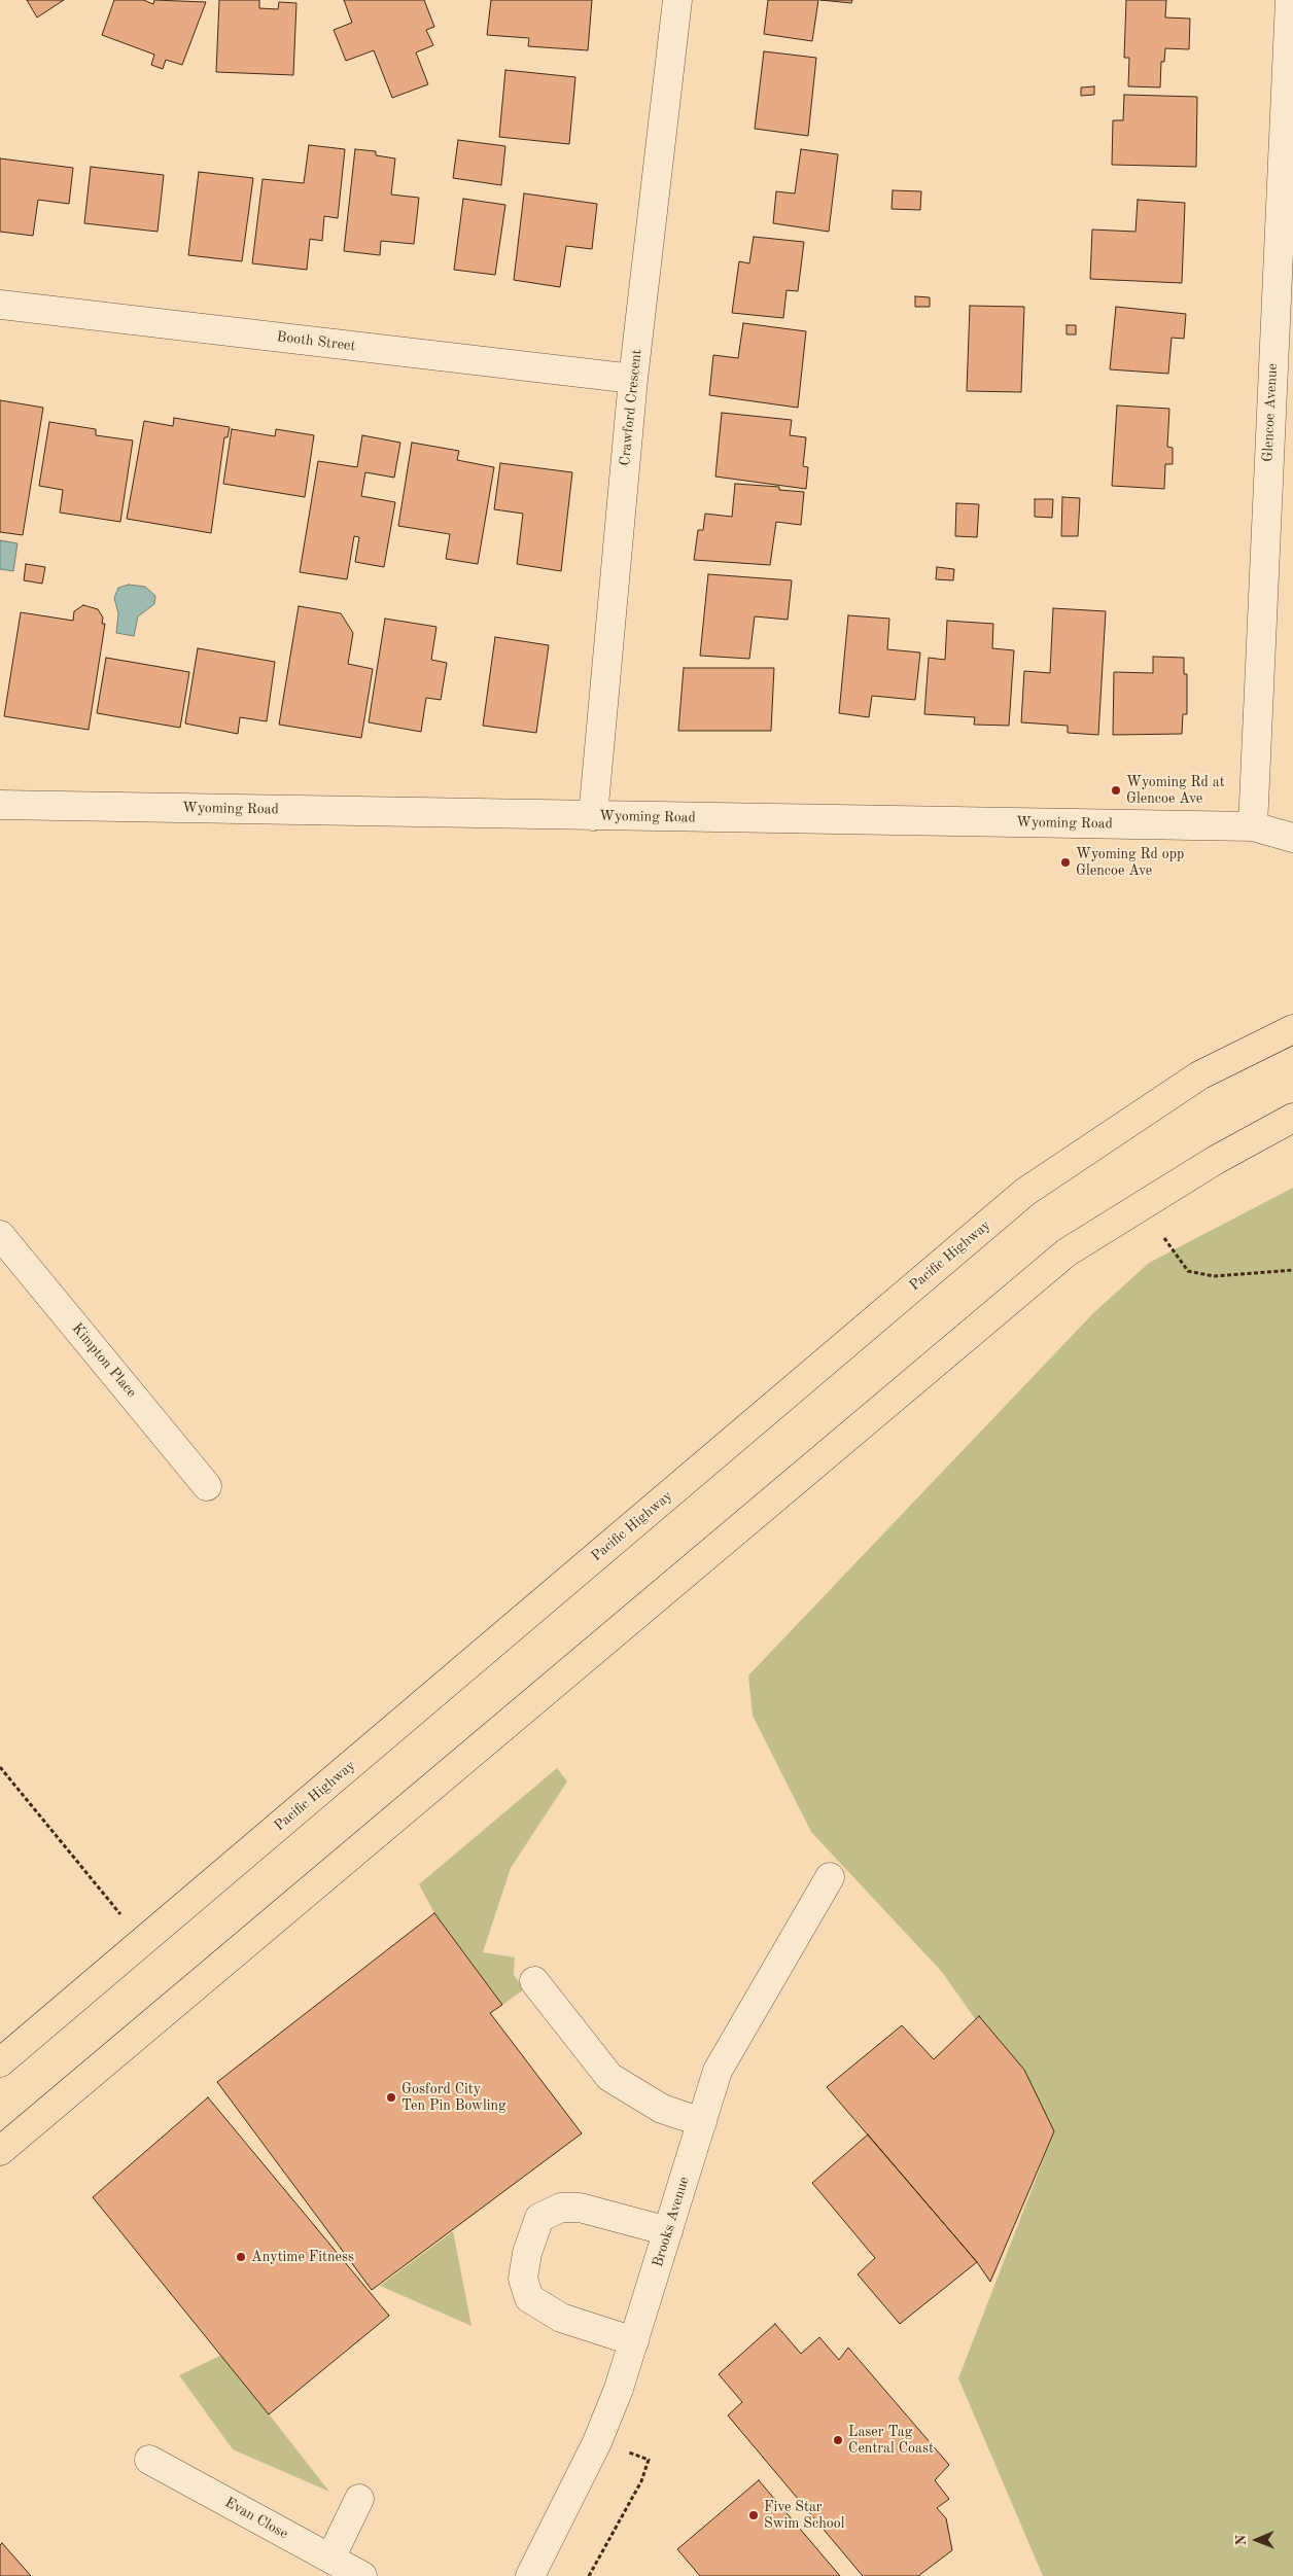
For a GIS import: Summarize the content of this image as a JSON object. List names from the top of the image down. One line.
{"streets":{"main road":["Pacific Highway"],"street":["Booth Street","Crawford Crescent","Glencoe Avenue","Wyoming Road","Kimpton Place","Brooks Avenue","Evan Close"]},"crossings":[["Booth Street","Crawford Crescent"],["Crawford Crescent","Wyoming Road"],["Glencoe Avenue","Wyoming Road"]],"places":["Wyoming Rd at Glencoe Ave","Wyoming Rd opp Glencoe Ave","Gosford City Ten Pin Bowling","Anytime Fitness","Laser Tag Central Coast","Five Star Swim School"],"north":"left"}
